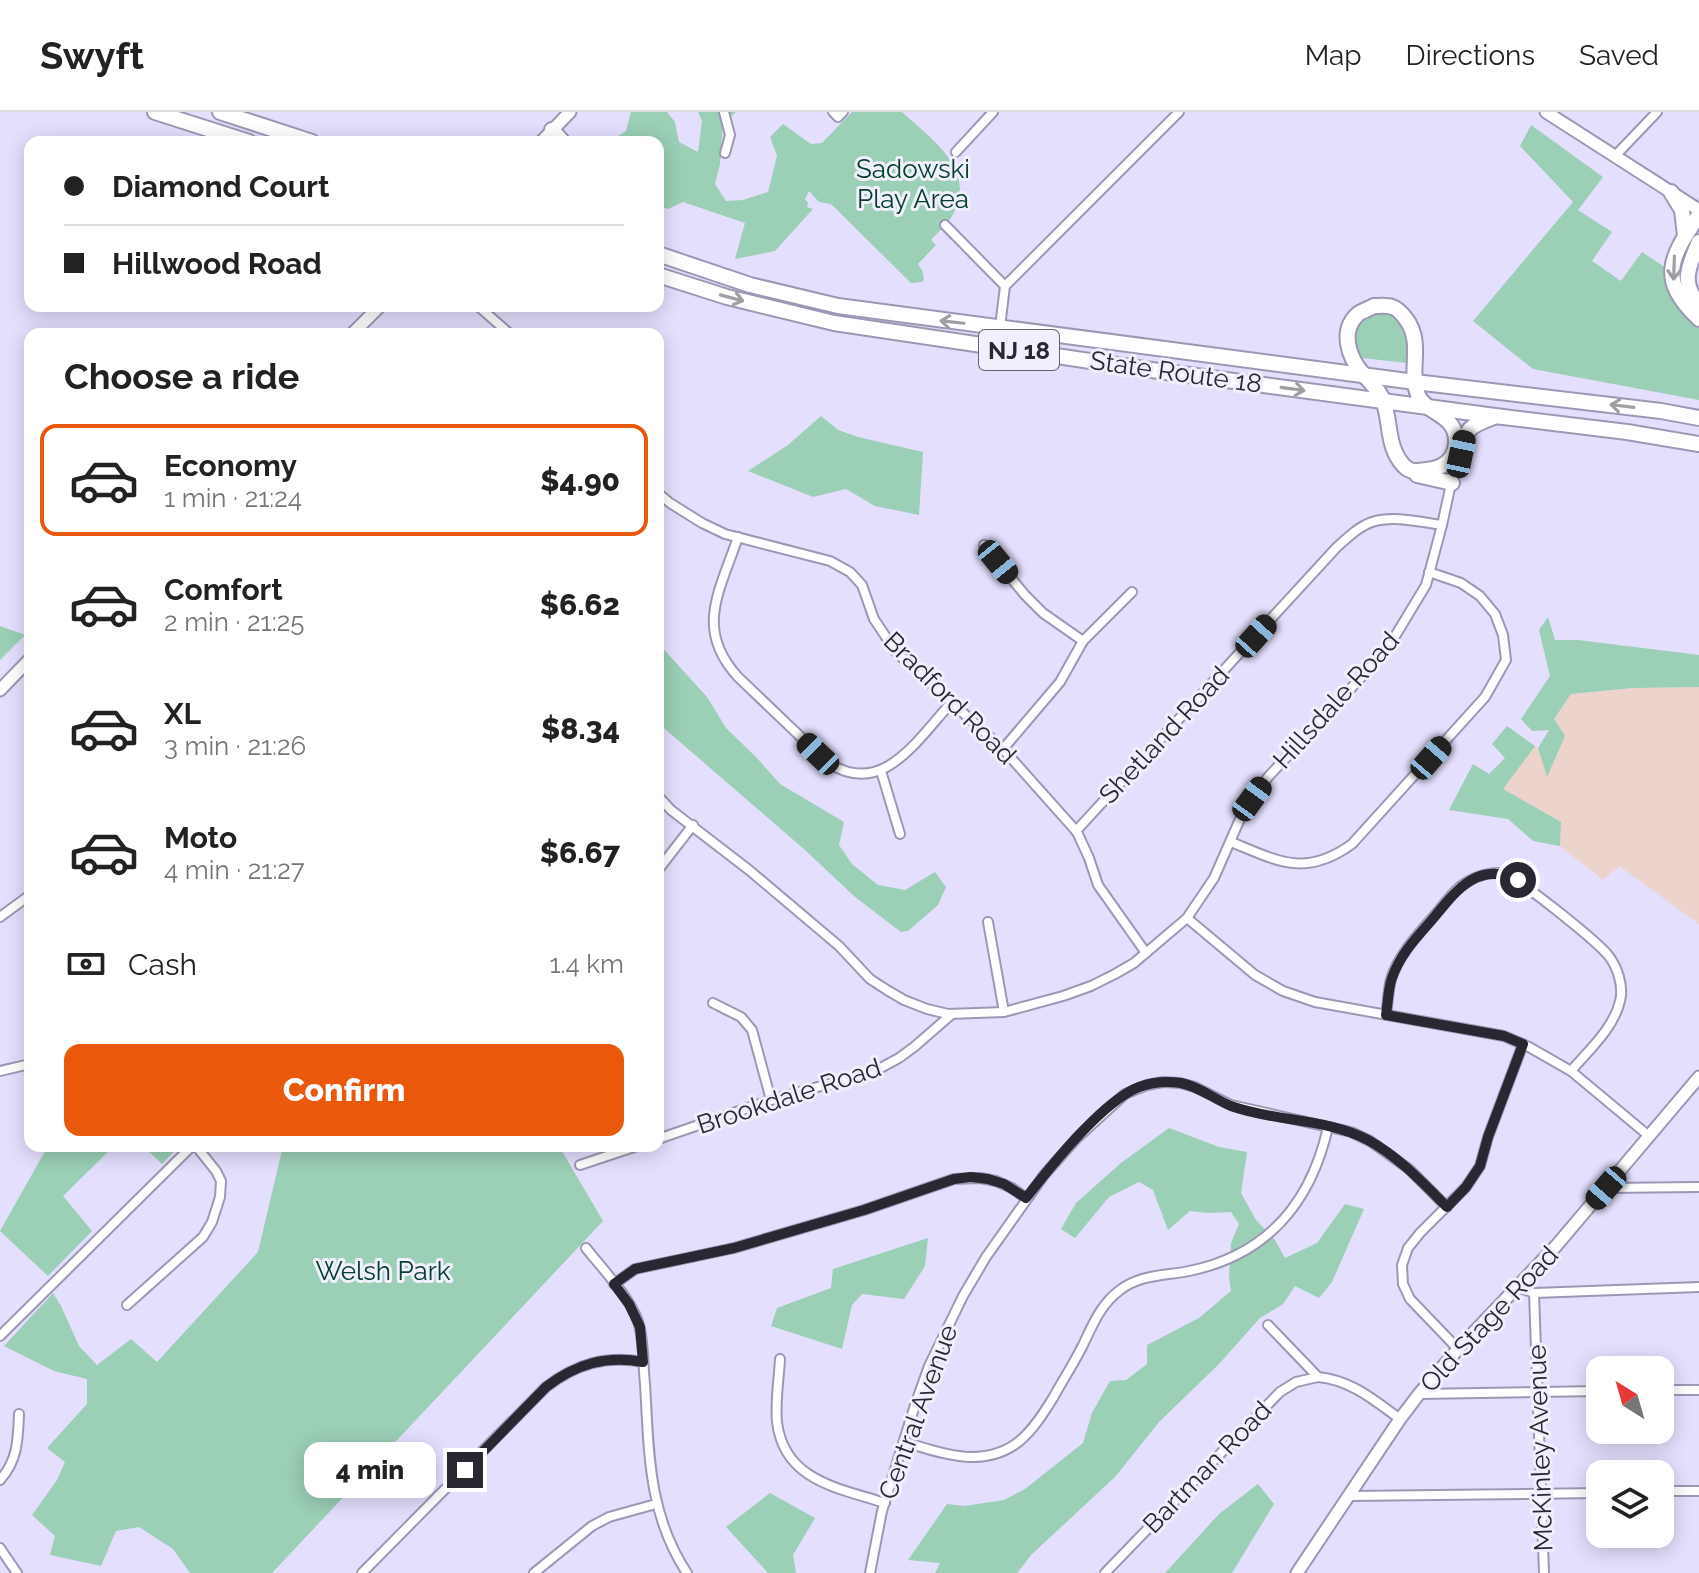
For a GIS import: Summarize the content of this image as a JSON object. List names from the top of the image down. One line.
{"streets":{"highway":["NJ 18","State Route 18"],"street":["Bradford Road","Hillsdale Road","Shetland Road","Brookdale Road","Old Stage Road","Central Avenue","McKinley Avenue","Bartman Road"]},"crossings":[["State Route 18","Hillsdale Road"],["Bradford Road","Hillsdale Road"],["Bradford Road","Shetland Road"],["Hillsdale Road","Shetland Road"],["Hillsdale Road","Brookdale Road"]],"parks":["Sadowski Play Area","Welsh Park"],"north":"top left","page":{"header":"Swyft","nav":["Map","Directions","Saved"],"banner":["Diamond Court","Hillwood Road"],"heading":"Choose a ride","list":[{"name":"Economy","note":"1 min · 21:24","value":"$4.90"},{"name":"Comfort","note":"2 min · 21:25","value":"$6.62"},{"name":"XL","note":"3 min · 21:26","value":"$8.34"},{"name":"Moto","note":"4 min · 21:27","value":"$6.67"}],"pay":["Cash","1.4 km"],"buttons":"Confirm","bubble":"4 min"}}
